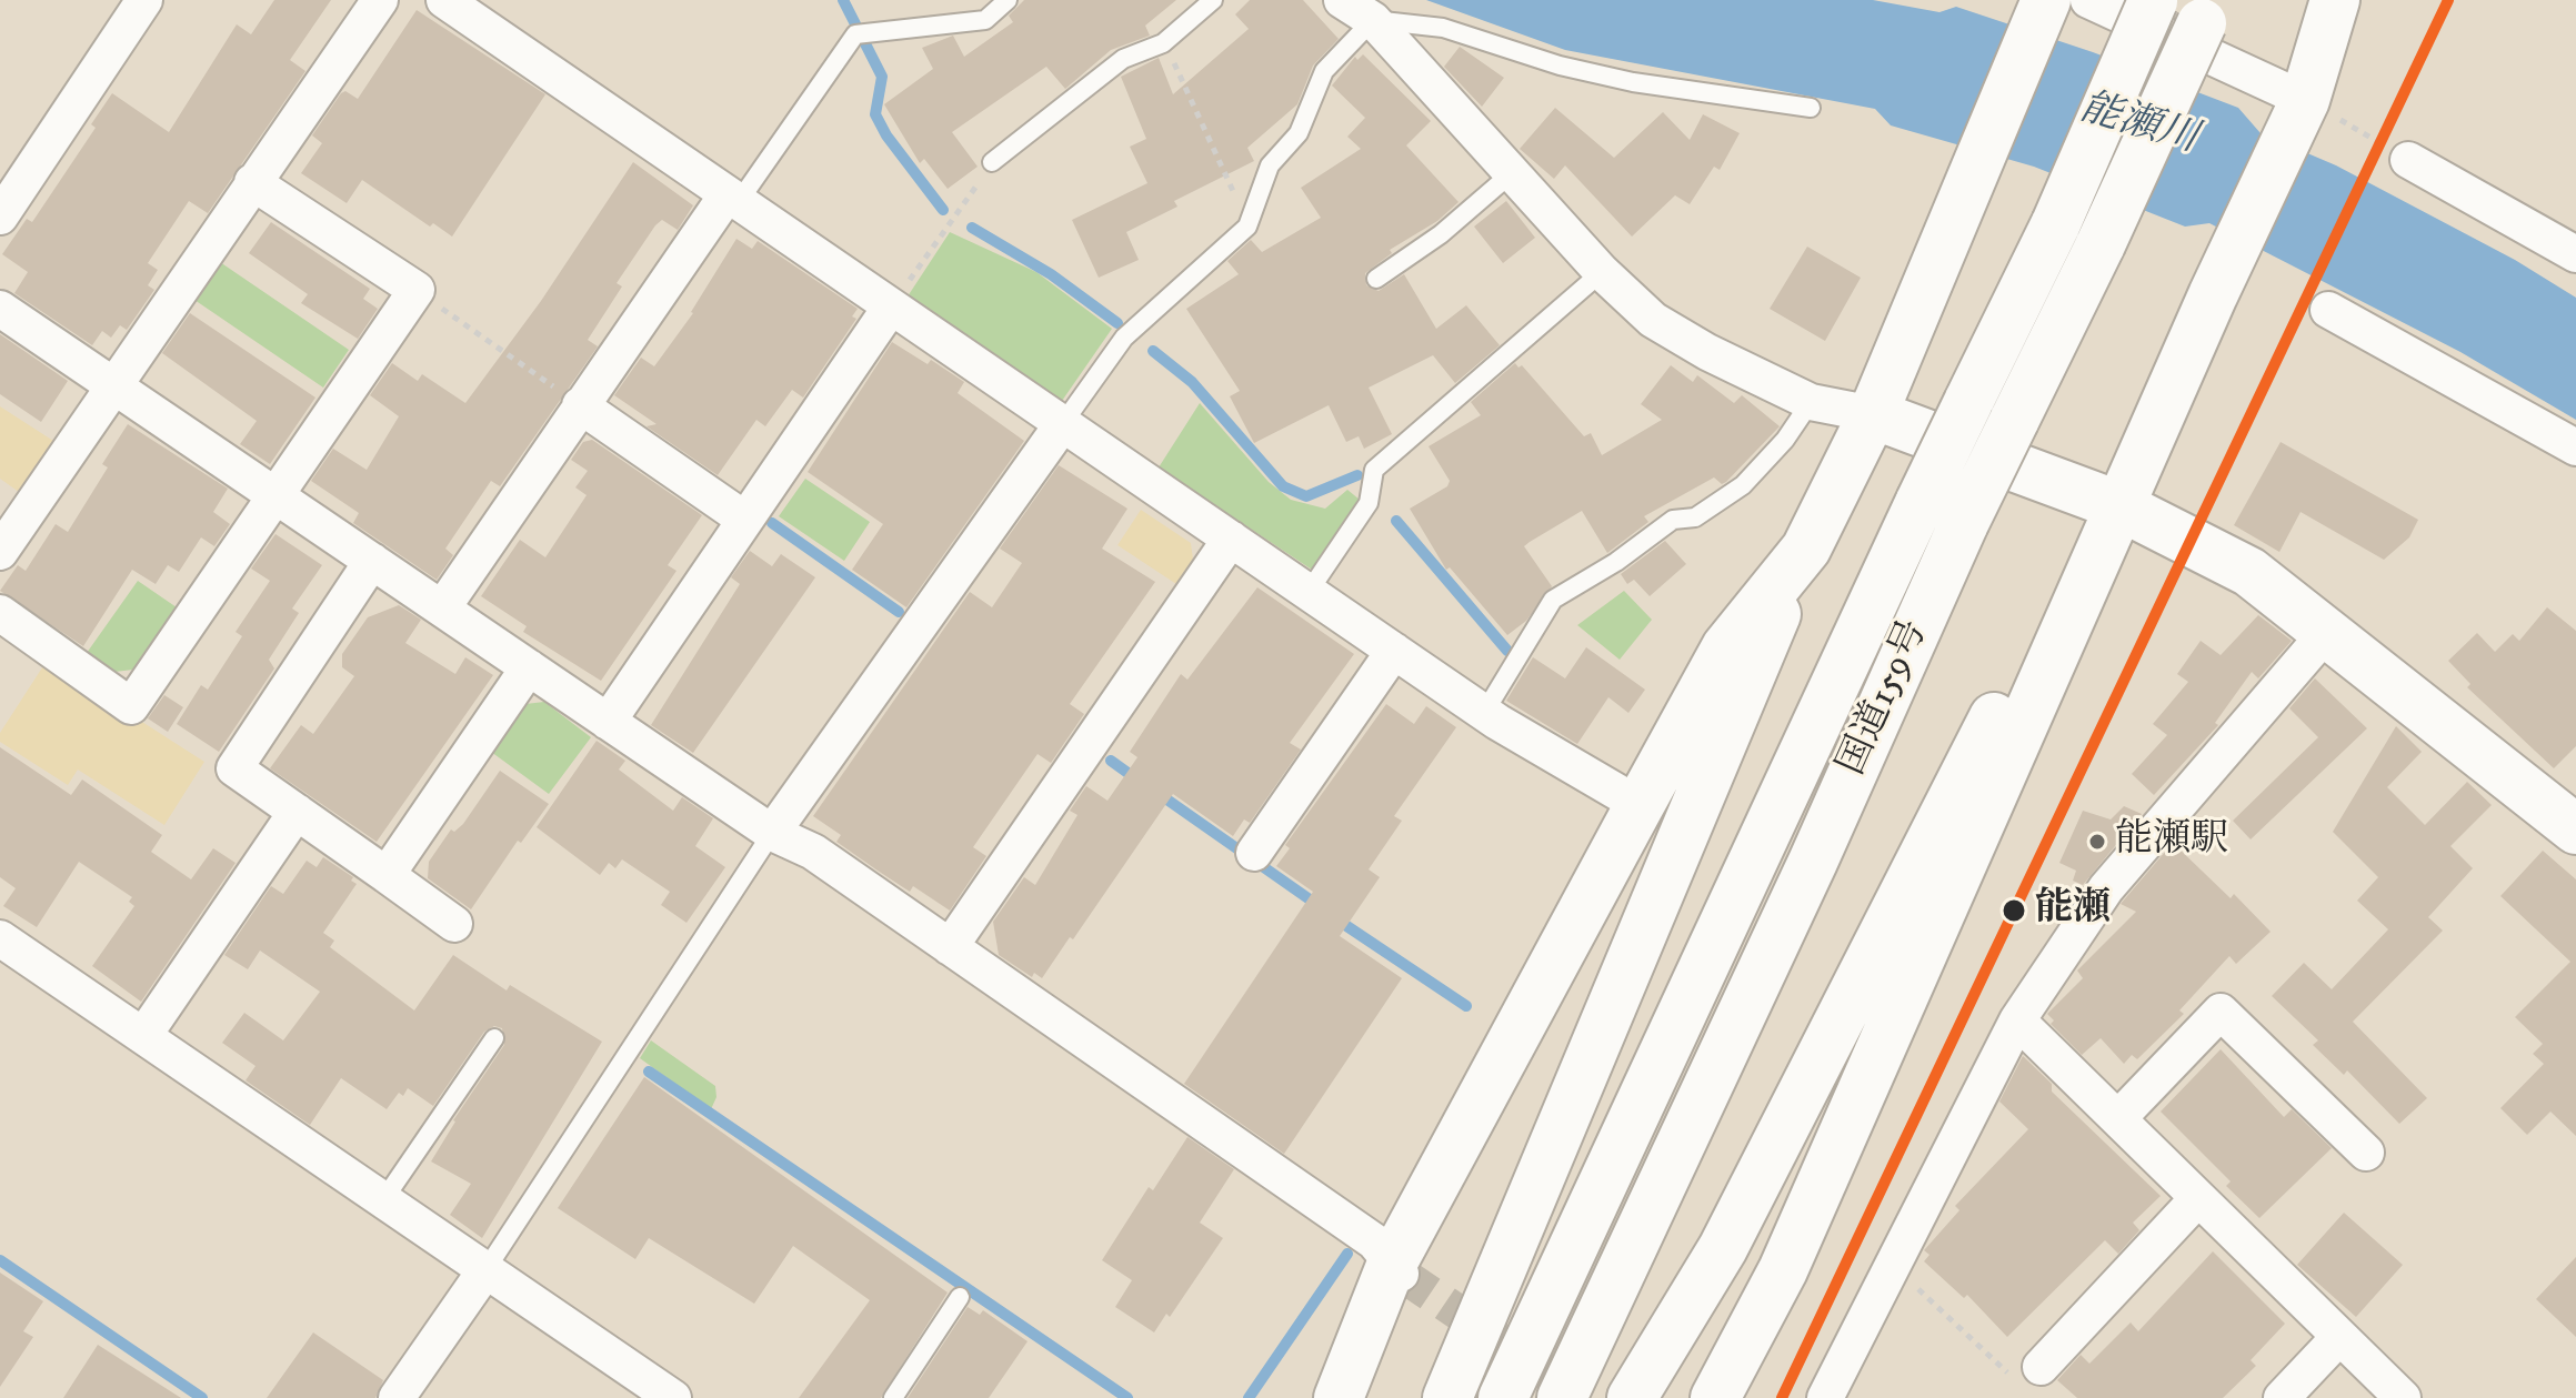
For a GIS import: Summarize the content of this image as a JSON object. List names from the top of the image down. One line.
{"streets":{"main road":["国道159号"]},"water":["能瀬川"],"places":["能瀬駅","能瀬"]}
